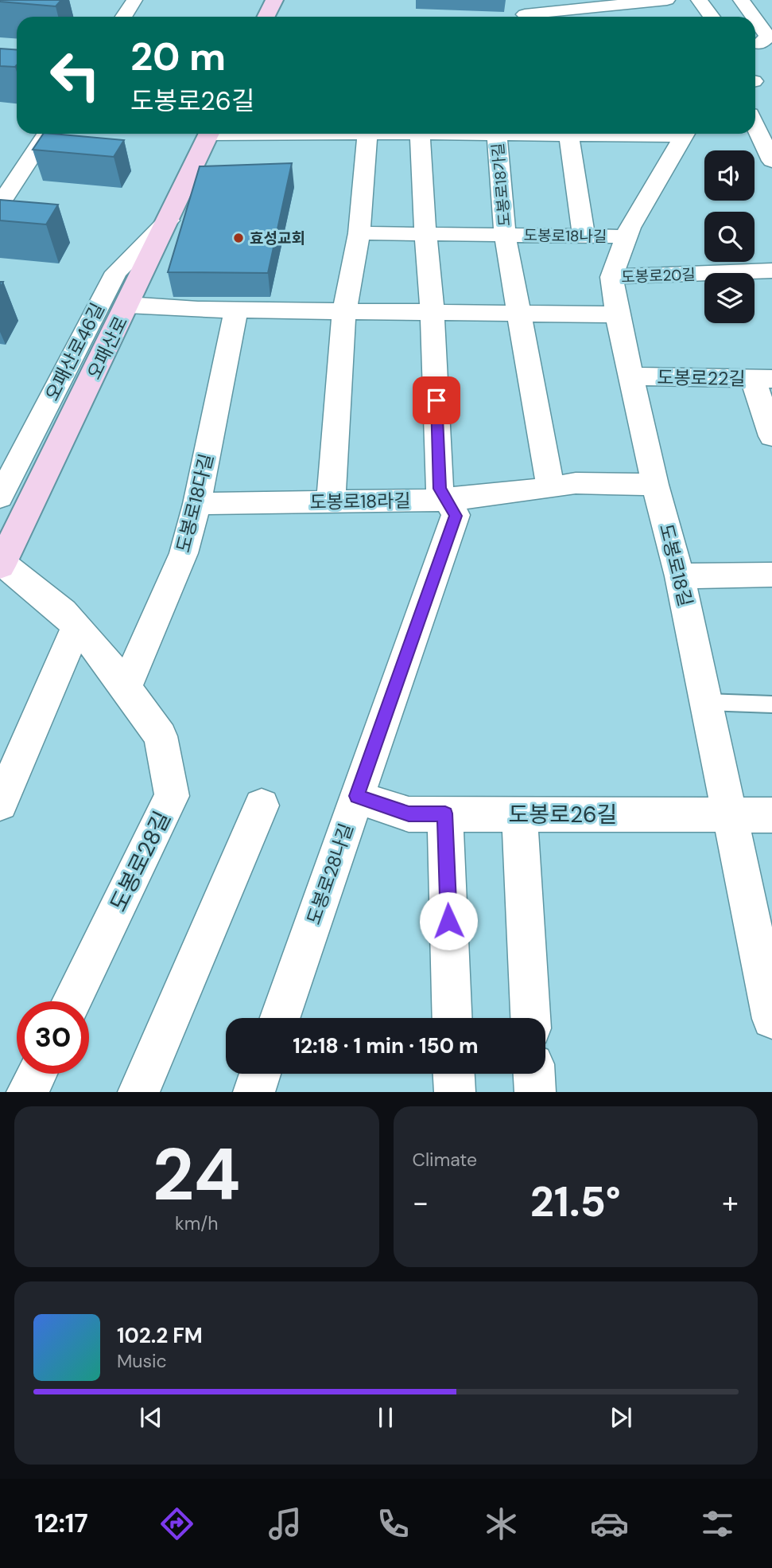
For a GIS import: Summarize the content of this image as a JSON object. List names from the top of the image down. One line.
{"streets":{"street":["도봉로18가길","도봉로18나길","도봉로20길","오패산로","오패산로46길","도봉로22길","도봉로18라길","도봉로18다길","도봉로18길","도봉로26길","도봉로28길","도봉로28나길"]},"crossings":[["도봉로18가길","도봉로18나길"],["도봉로18나길","도봉로18길"],["도봉로20길","도봉로18길"],["오패산로","오패산로46길"],["오패산로","도봉로28길"],["도봉로22길","도봉로18길"],["도봉로18라길","도봉로18다길"],["도봉로18라길","도봉로18길"],["도봉로18라길","도봉로28나길"],["도봉로18다길","도봉로28길"],["도봉로18길","도봉로26길"],["도봉로26길","도봉로28나길"]],"places":["효성교회"],"page":{"turn":["20 m","도봉로26길"],"limit":"30","trip":"12:18 · 1 min · 150 m","tile":[["24","km/h"],"Climate"],"heat":["−","21.5°","+"],"song":["102.2 FM","Music"],"tabs":"12:17"}}
